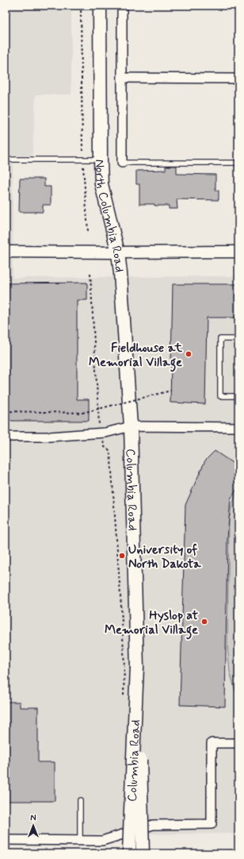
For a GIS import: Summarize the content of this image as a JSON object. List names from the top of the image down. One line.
{"streets":{"main road":["North Columbia Road","Columbia Road"]},"crossings":[["North Columbia Road","Columbia Road"]],"places":["Fieldhouse at Memorial Village","University of North Dakota","Hyslop at Memorial Village"],"north":"top"}
